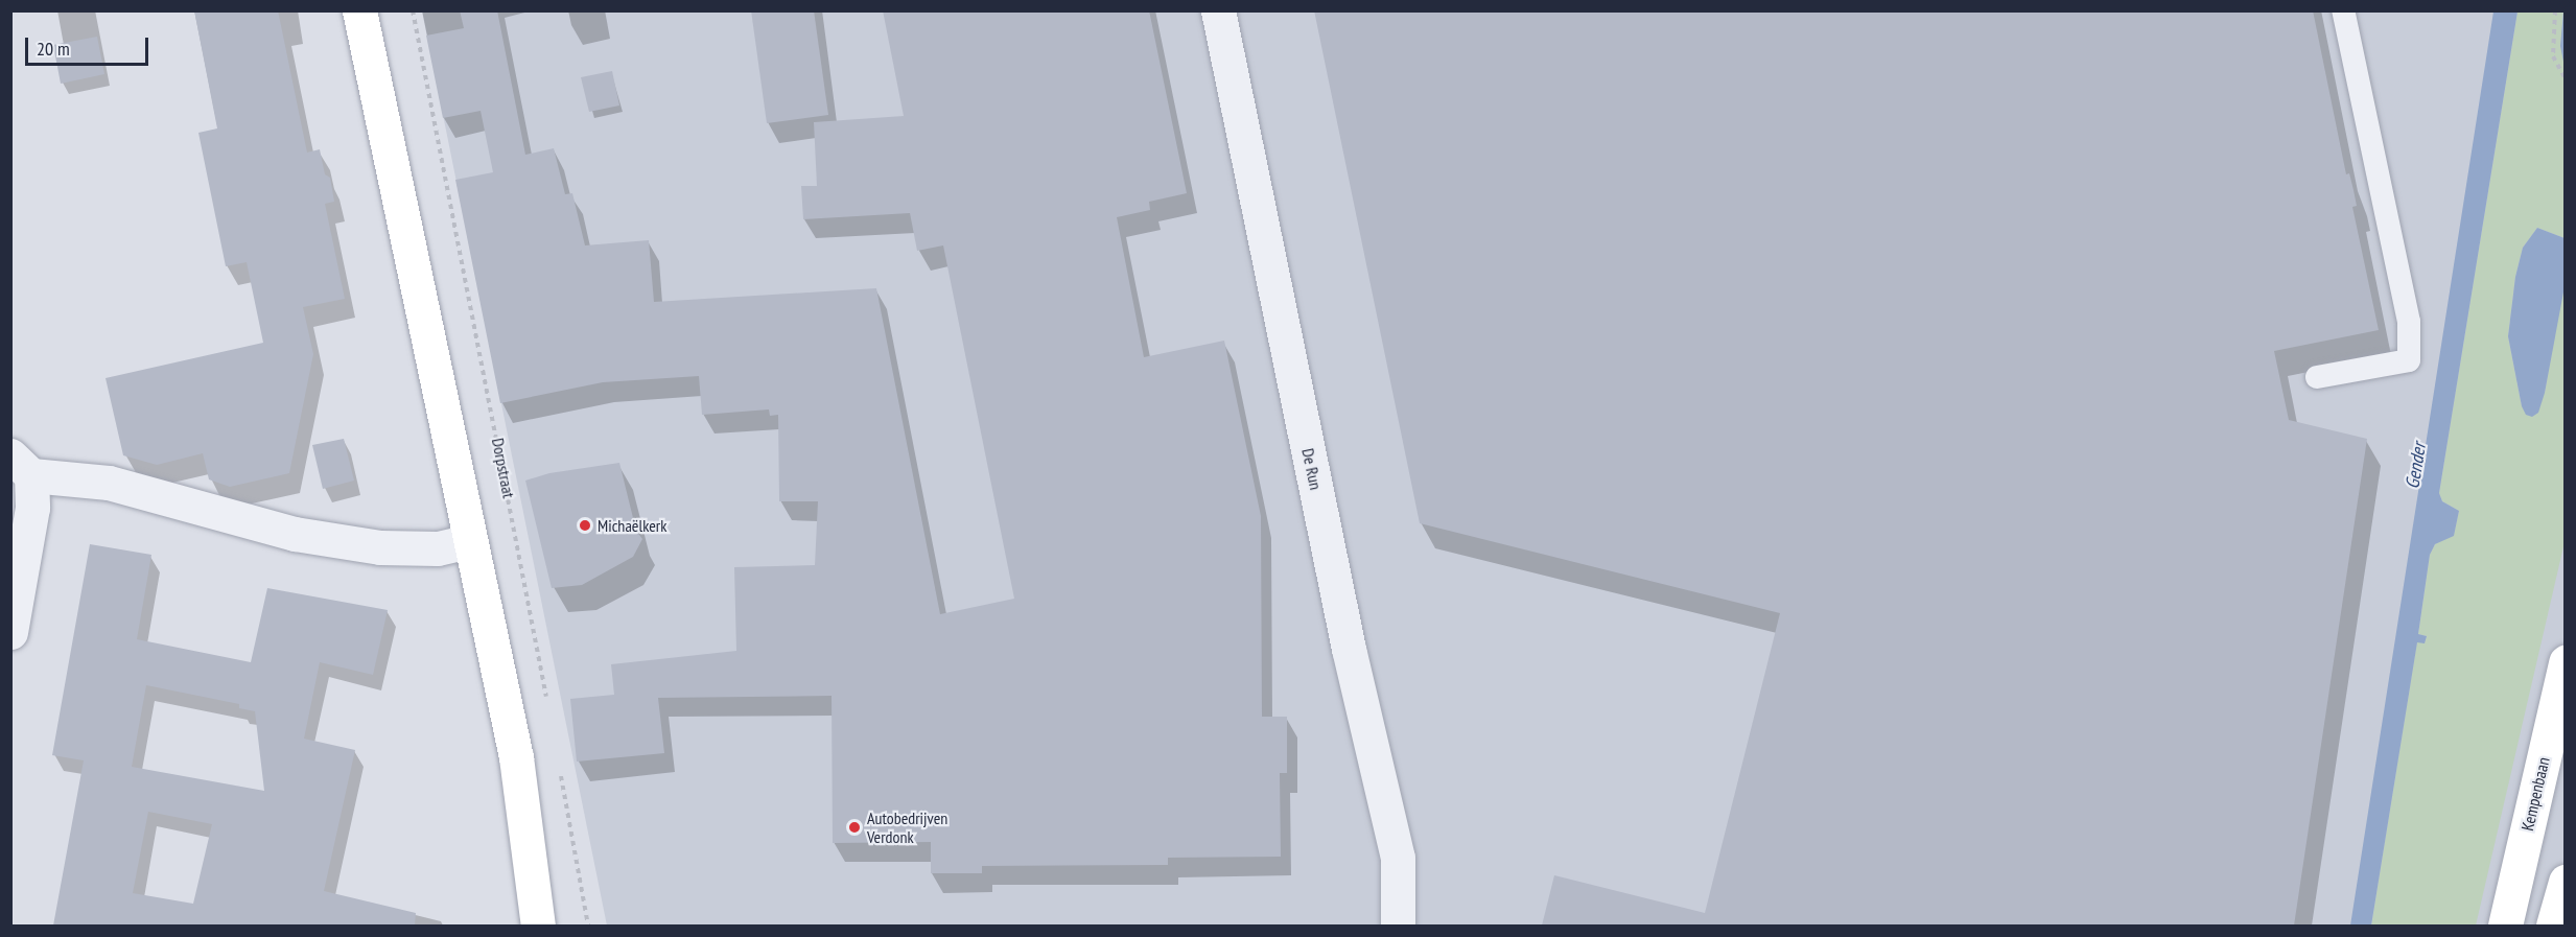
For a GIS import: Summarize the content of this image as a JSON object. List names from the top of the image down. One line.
{"streets":{"street":["De Run","Kempenbaan"],"path":["Dorpstraat"]},"water":["Gender"],"places":["Michaëlkerk","Autobedrijven Verdonk"],"scale_bar":"20 m"}
